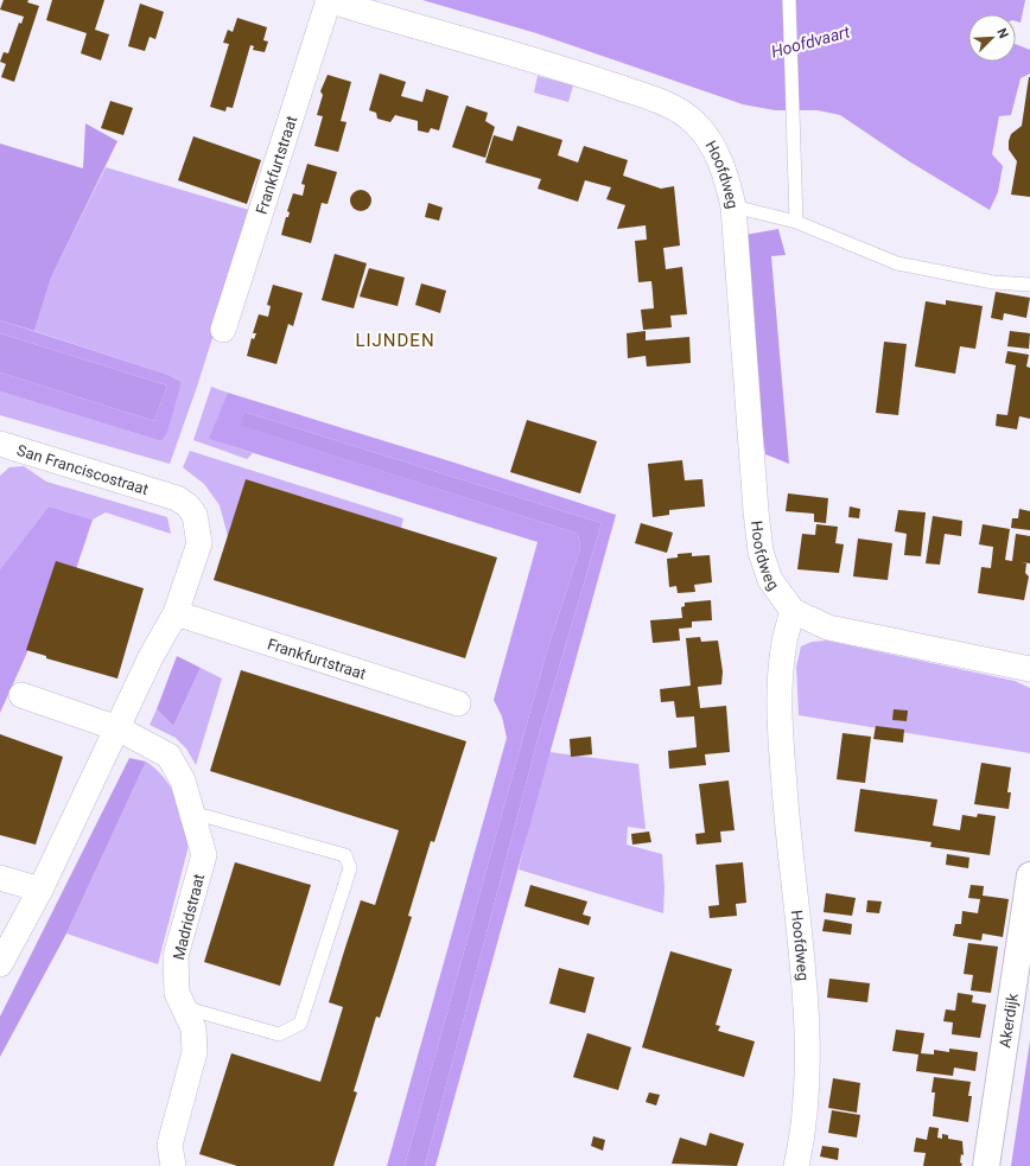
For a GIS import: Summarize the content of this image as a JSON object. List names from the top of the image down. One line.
{"streets":{"street":["Frankfurtstraat","Hoofdweg","San Franciscostraat","Madridstraat","Akerdijk"]},"crossings":[["Frankfurtstraat","Hoofdweg"],["Frankfurtstraat","San Franciscostraat"]],"districts":["LIJNDEN"],"water":["Hoofdvaart"],"north":"top right"}
